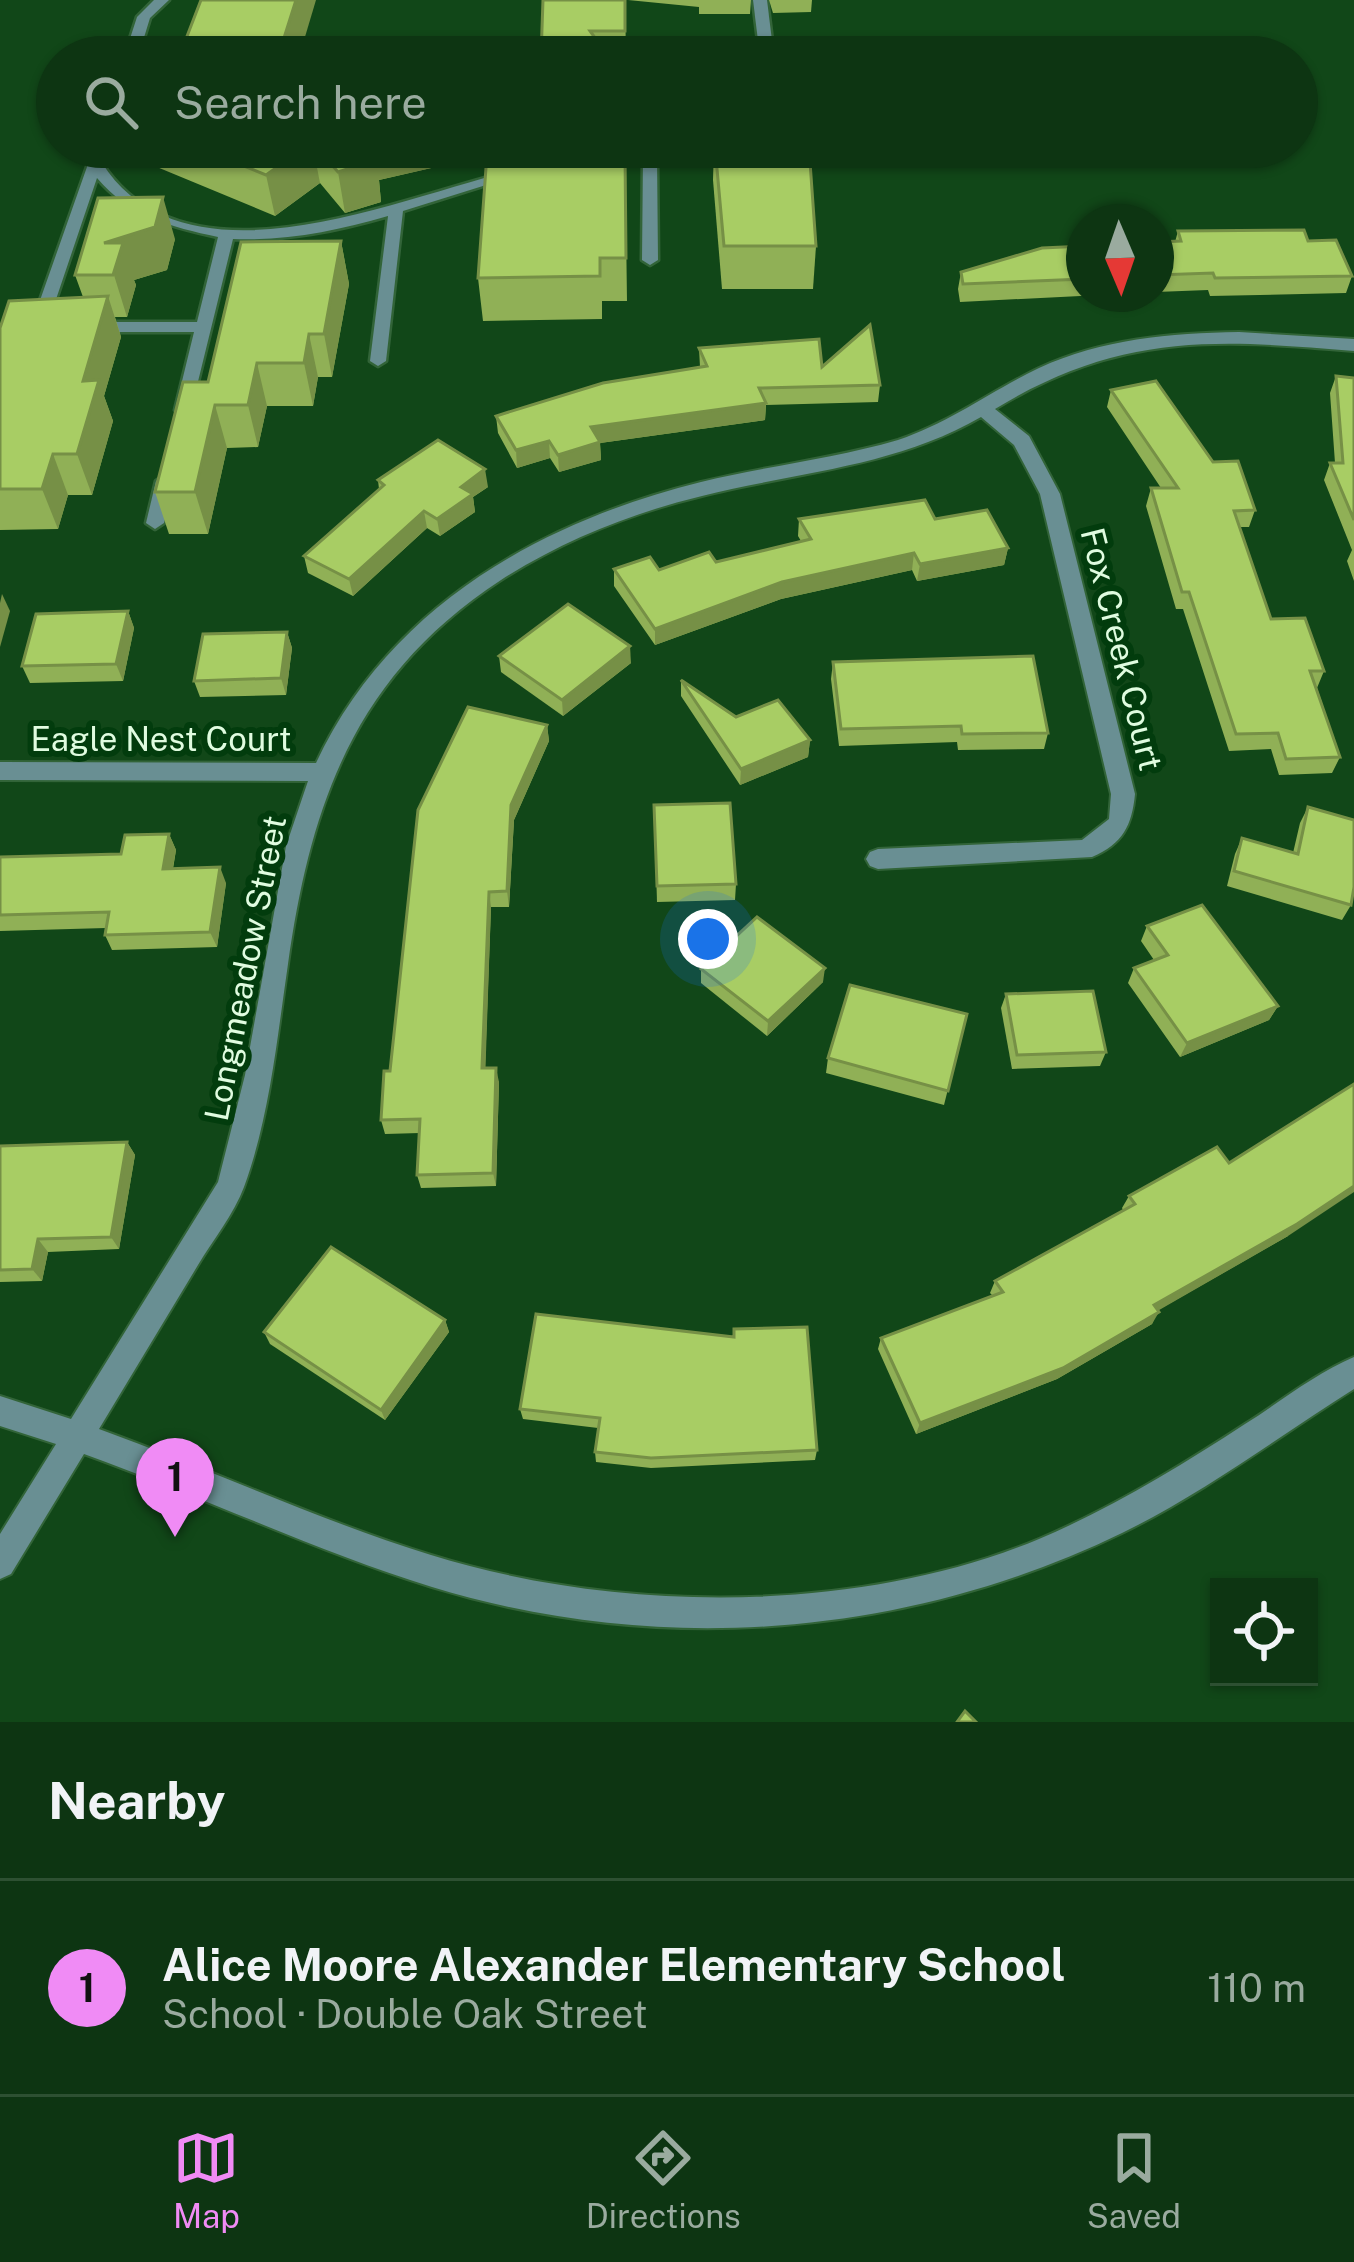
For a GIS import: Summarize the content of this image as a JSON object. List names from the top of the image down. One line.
{"streets":{"street":["Fox Creek Court","Eagle Nest Court","Longmeadow Street"]},"crossings":[["Fox Creek Court","Longmeadow Street"],["Eagle Nest Court","Longmeadow Street"]],"north":"bottom","page":{"search":"Search here","pins":"1","heading":"Nearby","list":[{"mark":"1","name":"Alice Moore Alexander Elementary School","note":"School · Double Oak Street","value":"110 m"}],"nav":["Map","Directions","Saved"]}}
